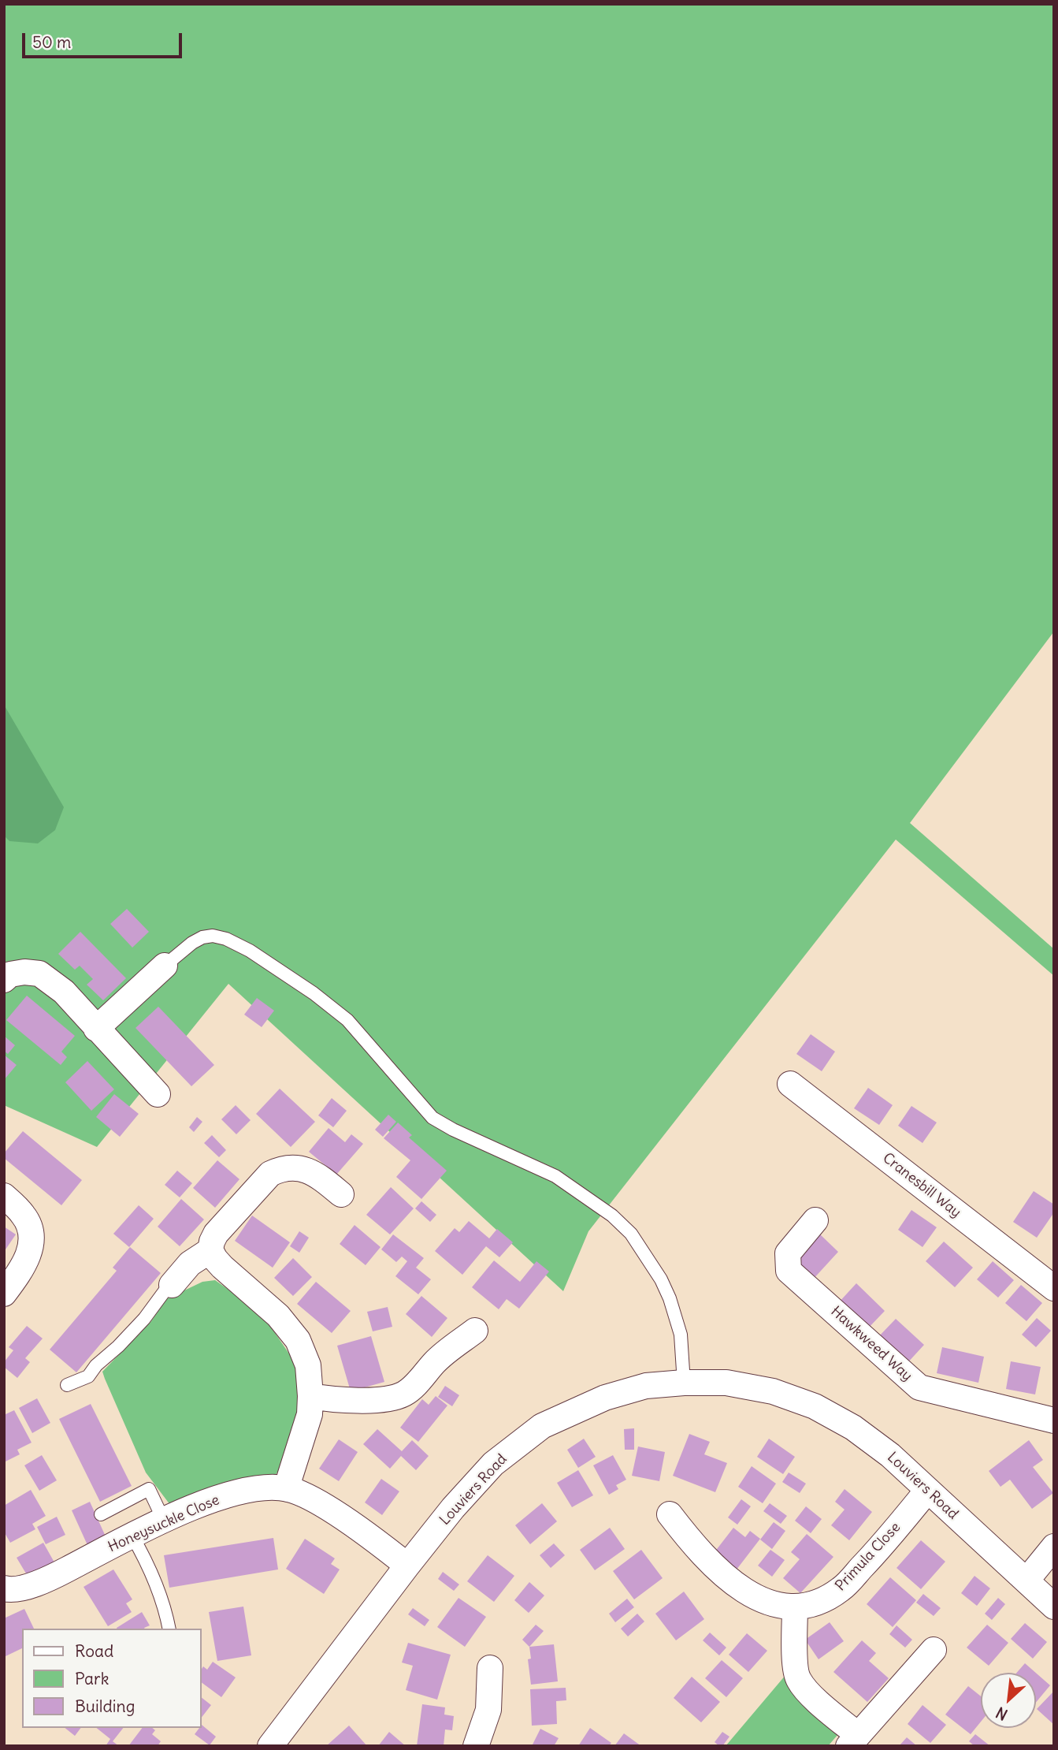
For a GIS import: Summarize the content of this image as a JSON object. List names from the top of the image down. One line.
{"streets":{"street":["Cranesbill Way","Hawkweed Way","Louviers Road","Honeysuckle Close","Primula Close"]},"crossings":[["Louviers Road","Honeysuckle Close"],["Louviers Road","Primula Close"]],"legend":["Road","Park","Building"],"scale_bar":"50 m","north":"bottom left"}
